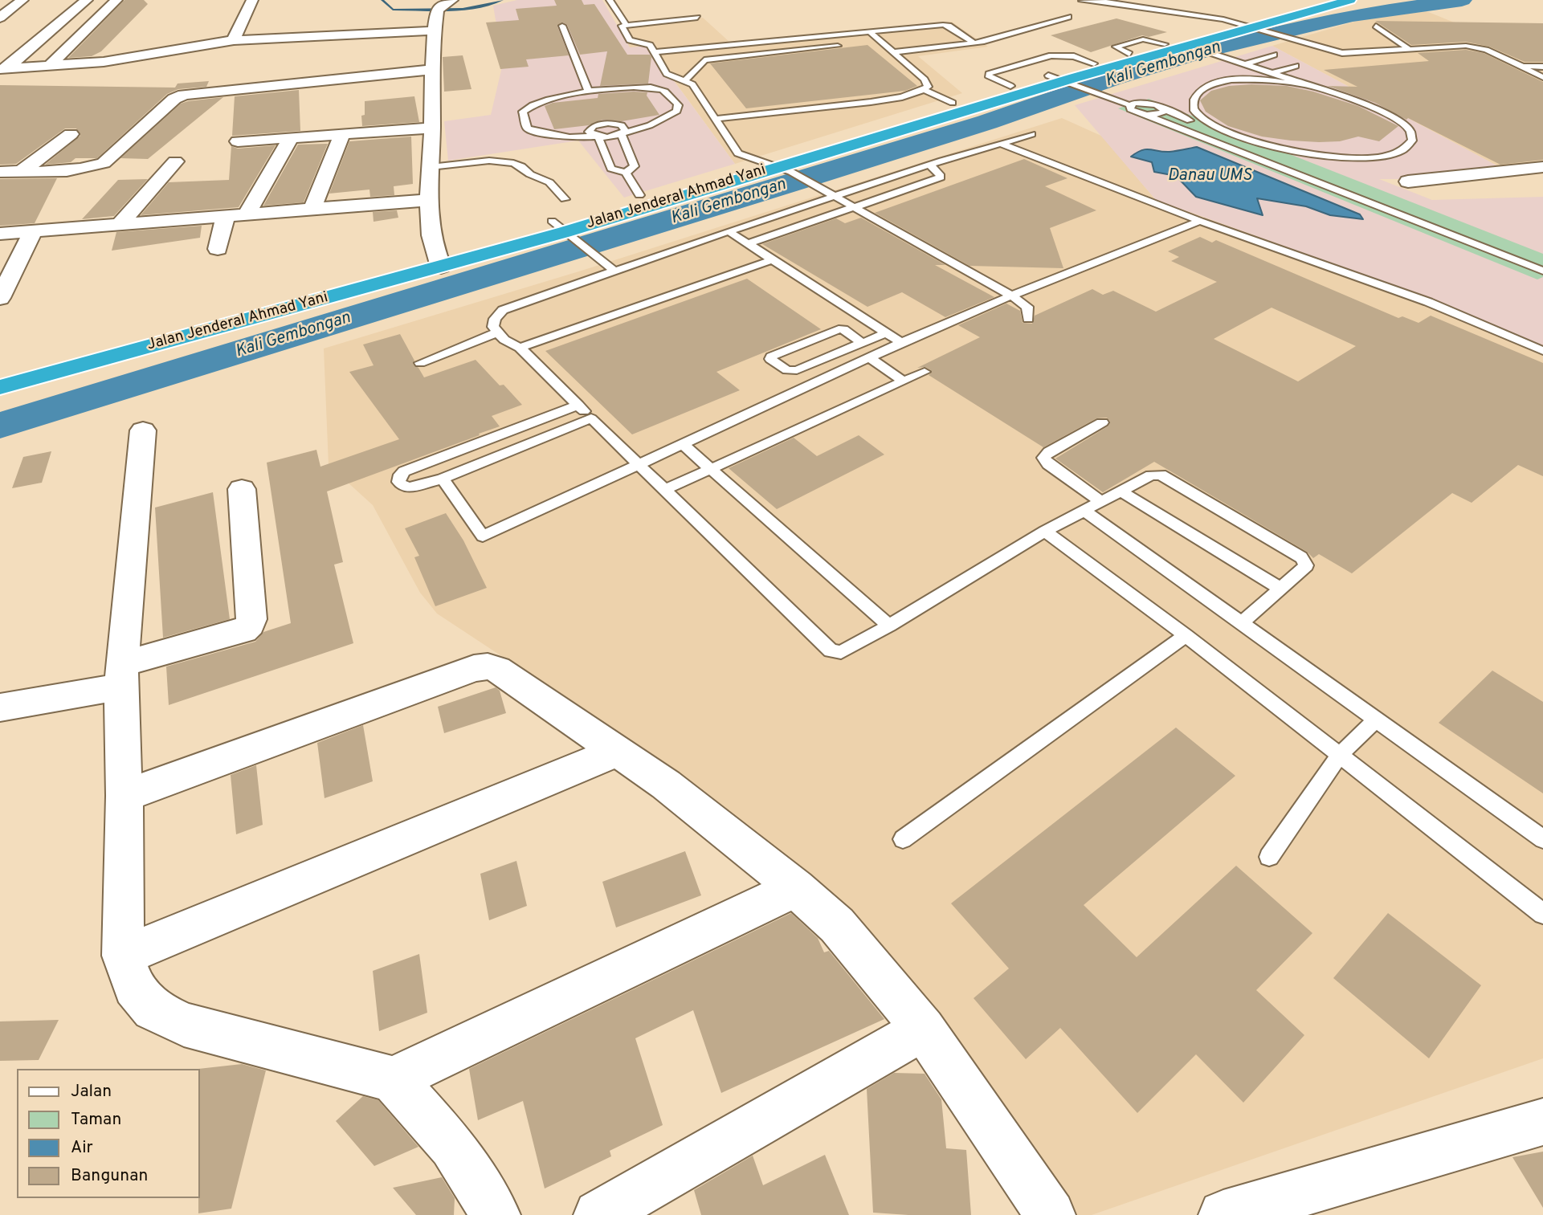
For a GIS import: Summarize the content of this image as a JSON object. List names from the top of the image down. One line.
{"streets":{"highway":["Jalan Jenderal Ahmad Yani"]},"water":["Kali Gembongan","Danau UMS"],"legend":["Jalan","Taman","Air","Bangunan"]}
